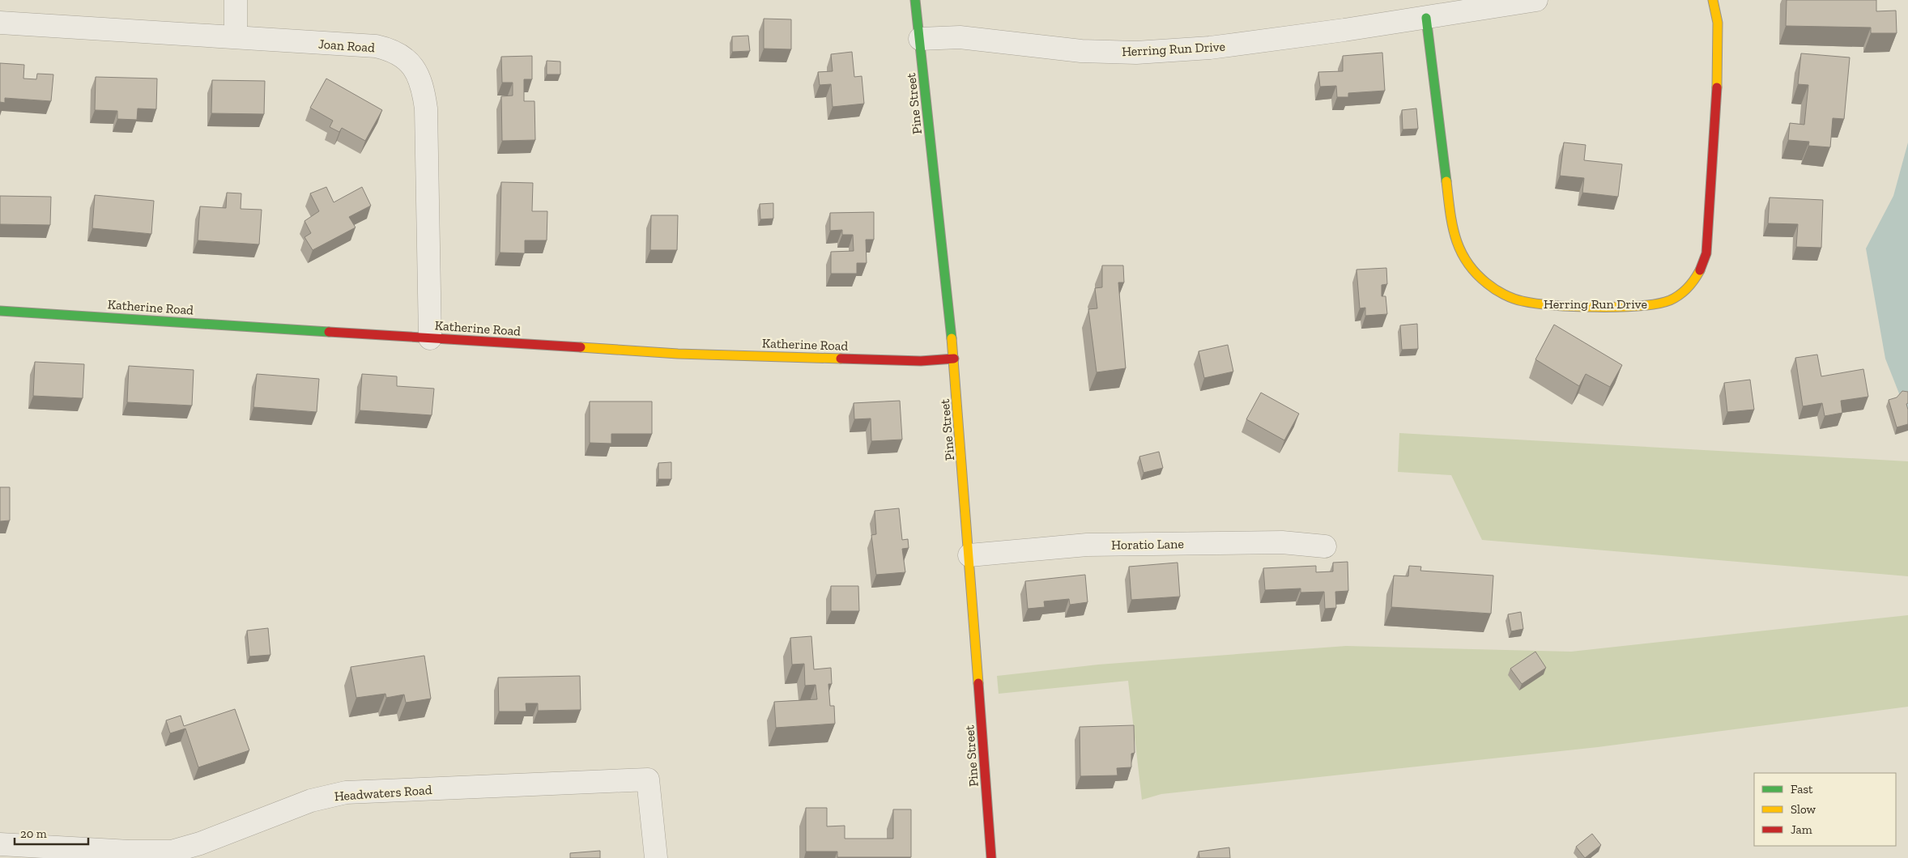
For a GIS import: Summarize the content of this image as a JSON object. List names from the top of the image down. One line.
{"streets":{"street":["Joan Road","Herring Run Drive","Pine Street","Katherine Road","Horatio Lane","Headwaters Road"]},"crossings":[["Joan Road","Katherine Road"],["Herring Run Drive","Pine Street"],["Pine Street","Katherine Road"],["Pine Street","Horatio Lane"]],"legend":["Fast","Slow","Jam"],"scale_bar":"20 m"}
